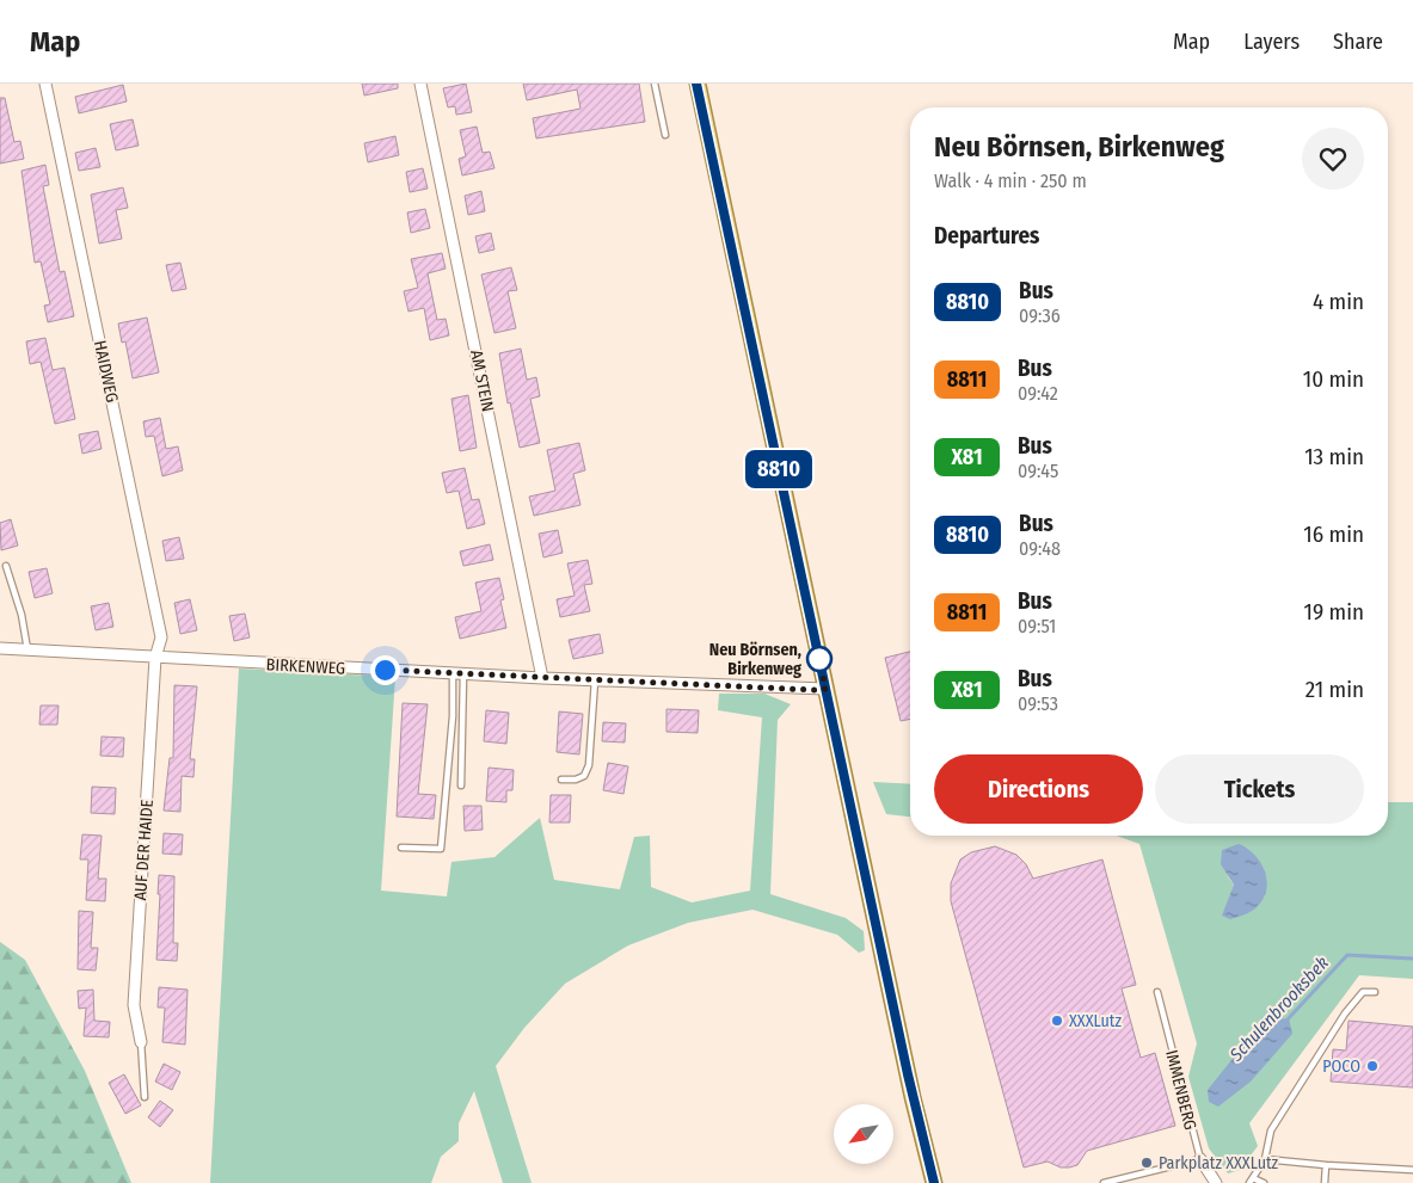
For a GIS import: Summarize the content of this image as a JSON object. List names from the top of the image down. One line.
{"streets":{"street":["HAIDWEG","AM STEIN","BIRKENWEG","AUF DER HAIDE","IMMENBERG"]},"crossings":[["HAIDWEG","BIRKENWEG"],["HAIDWEG","AUF DER HAIDE"],["AM STEIN","BIRKENWEG"],["BIRKENWEG","AUF DER HAIDE"]],"water":["Schulenbrooksbek"],"places":["Neu Börnsen, Birkenweg","XXXLutz","POCO","Parkplatz XXXLutz"],"lines":["bus line 8810"],"north":"bottom left","page":{"header":"Map","nav":["Map","Layers","Share"],"on_map":"8810","heading":[["Neu Börnsen, Birkenweg","Walk · 4 min · 250 m"],"Departures"],"list":[{"mark":"8810","name":"Bus","note":"09:36","value":"4 min"},{"mark":"8811","name":"Bus","note":"09:42","value":"10 min"},{"mark":"X81","name":"Bus","note":"09:45","value":"13 min"},{"mark":"8810","name":"Bus","note":"09:48","value":"16 min"},{"mark":"8811","name":"Bus","note":"09:51","value":"19 min"},{"mark":"X81","name":"Bus","note":"09:53","value":"21 min"}],"buttons":["Directions","Tickets"]}}
